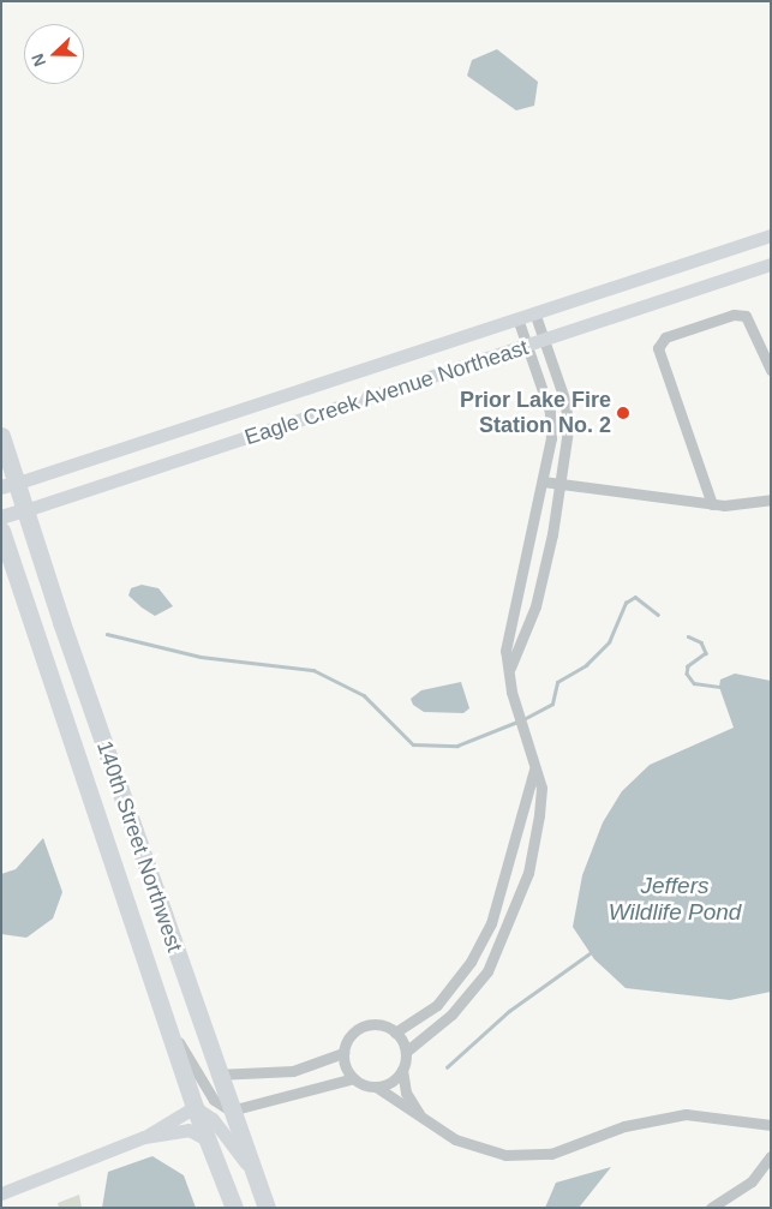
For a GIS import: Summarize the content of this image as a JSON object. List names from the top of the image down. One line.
{"streets":{"highway":["140th Street Northwest"],"main road":["Eagle Creek Avenue Northeast"]},"crossings":[["Eagle Creek Avenue Northeast","140th Street Northwest"]],"water":["Jeffers Wildlife Pond"],"places":["Prior Lake Fire Station No. 2"],"north":"left"}
